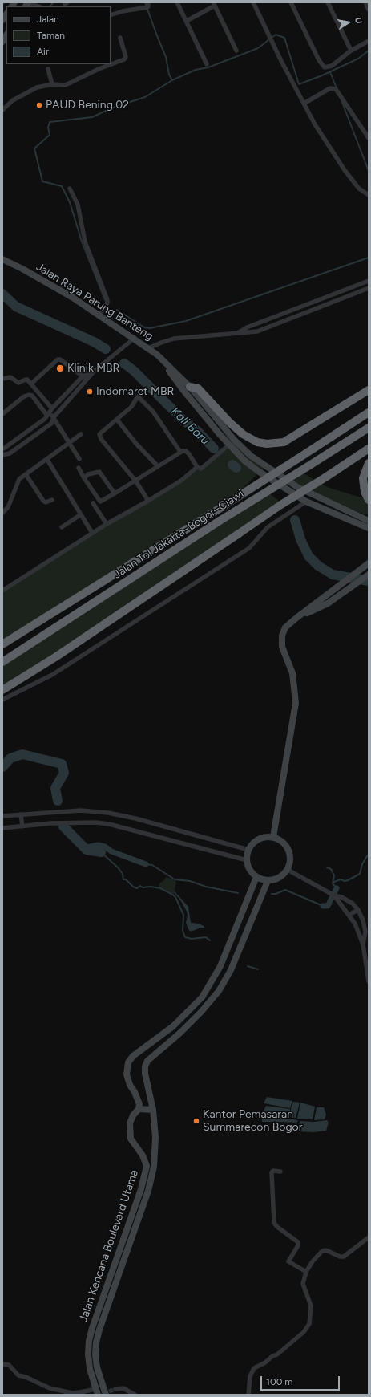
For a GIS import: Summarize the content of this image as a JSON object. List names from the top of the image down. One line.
{"streets":{"highway":["Jalan Tol Jakarta–Bogor–Ciawi"],"street":["Jalan Raya Parung Banteng","Jalan Kencana Boulevard Utama"]},"water":["Kali Baru"],"places":["PAUD Bening 02","Klinik MBR","Indomaret MBR","Kantor Pemasaran Summarecon Bogor"],"legend":["Jalan","Taman","Air"],"scale_bar":"100 m","north":"right"}
